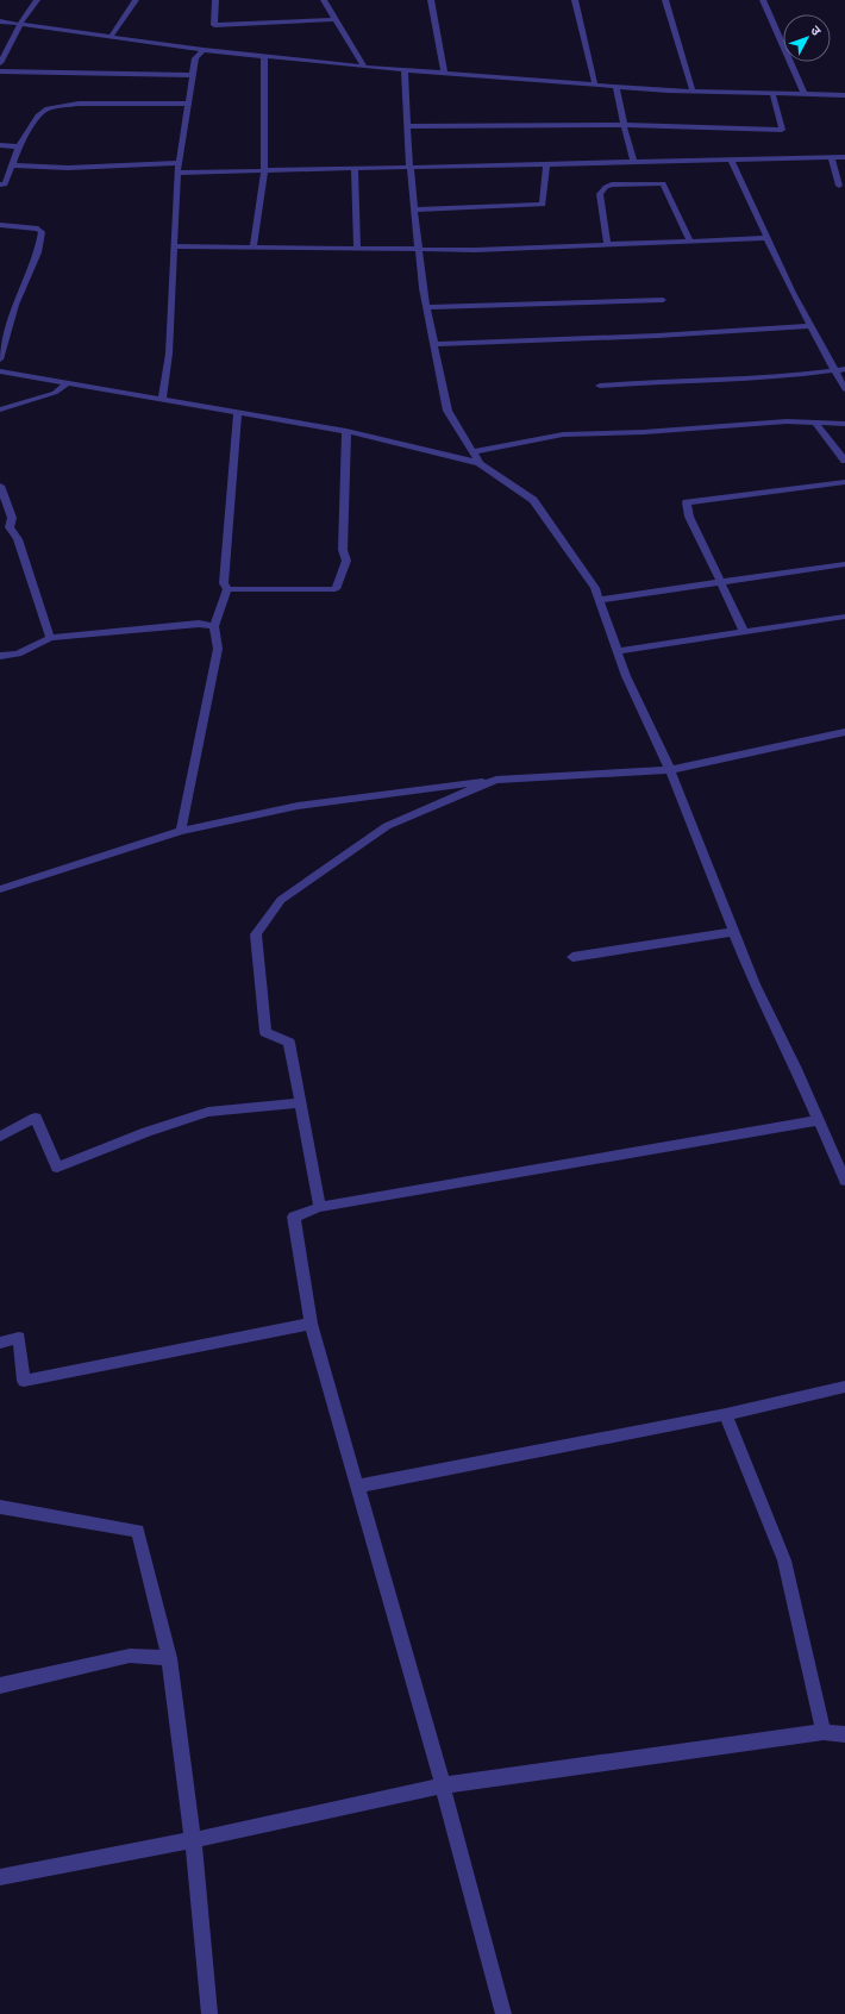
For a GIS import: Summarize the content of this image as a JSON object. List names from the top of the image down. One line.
{"north":"top right"}
